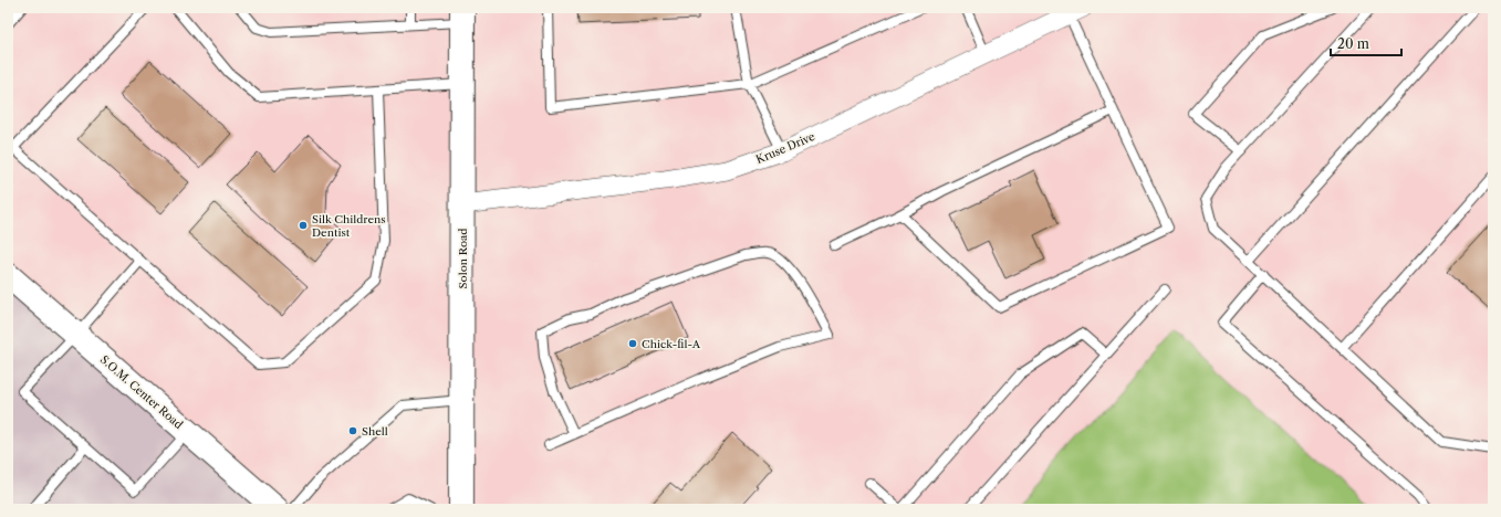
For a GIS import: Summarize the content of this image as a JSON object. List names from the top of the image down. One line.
{"streets":{"street":["Kruse Drive","Solon Road","S.O.M. Center Road"]},"crossings":[["Kruse Drive","Solon Road"]],"places":["Silk Childrens Dentist","Chick-fil-A","Shell"],"scale_bar":"20 m"}
